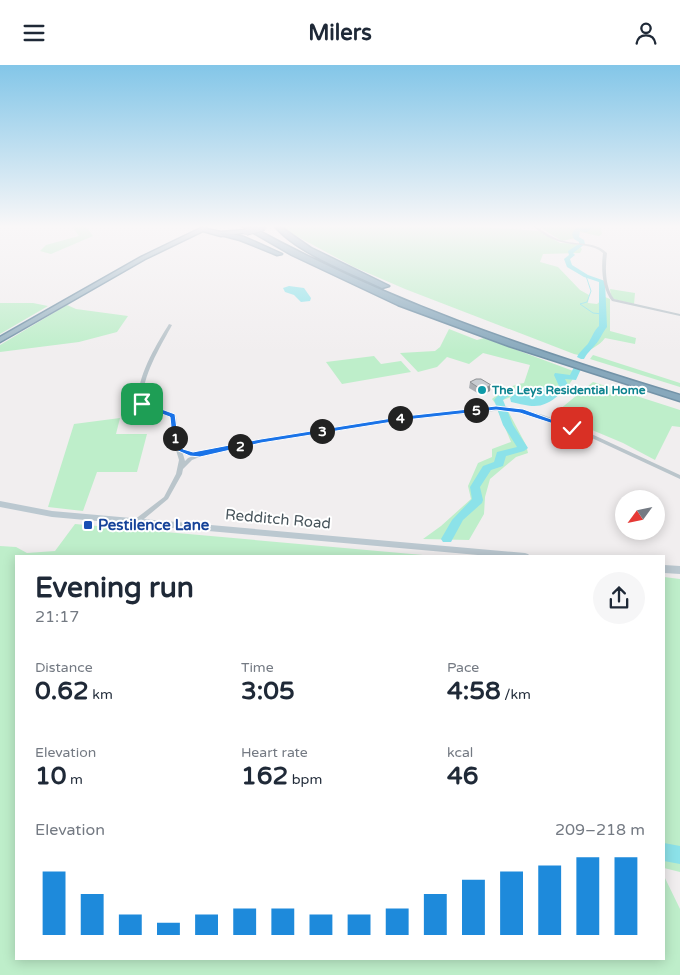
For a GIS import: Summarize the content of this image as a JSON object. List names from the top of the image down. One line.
{"streets":{"main road":["Redditch Road"]},"places":{"other":["The Leys Residential Home"],"transit":["Pestilence Lane"]},"north":"bottom left","page":{"header":"Milers","pins":["5","4","3","1","2"],"heading":["Evening run","21:17"],"stats":[["Distance","0.62 km"],["Time","3:05"],["Pace","4:58 /km"],["Elevation","10 m"],["Heart rate","162 bpm"],["kcal","46"]],"chart":["Elevation","209–218 m"]}}
